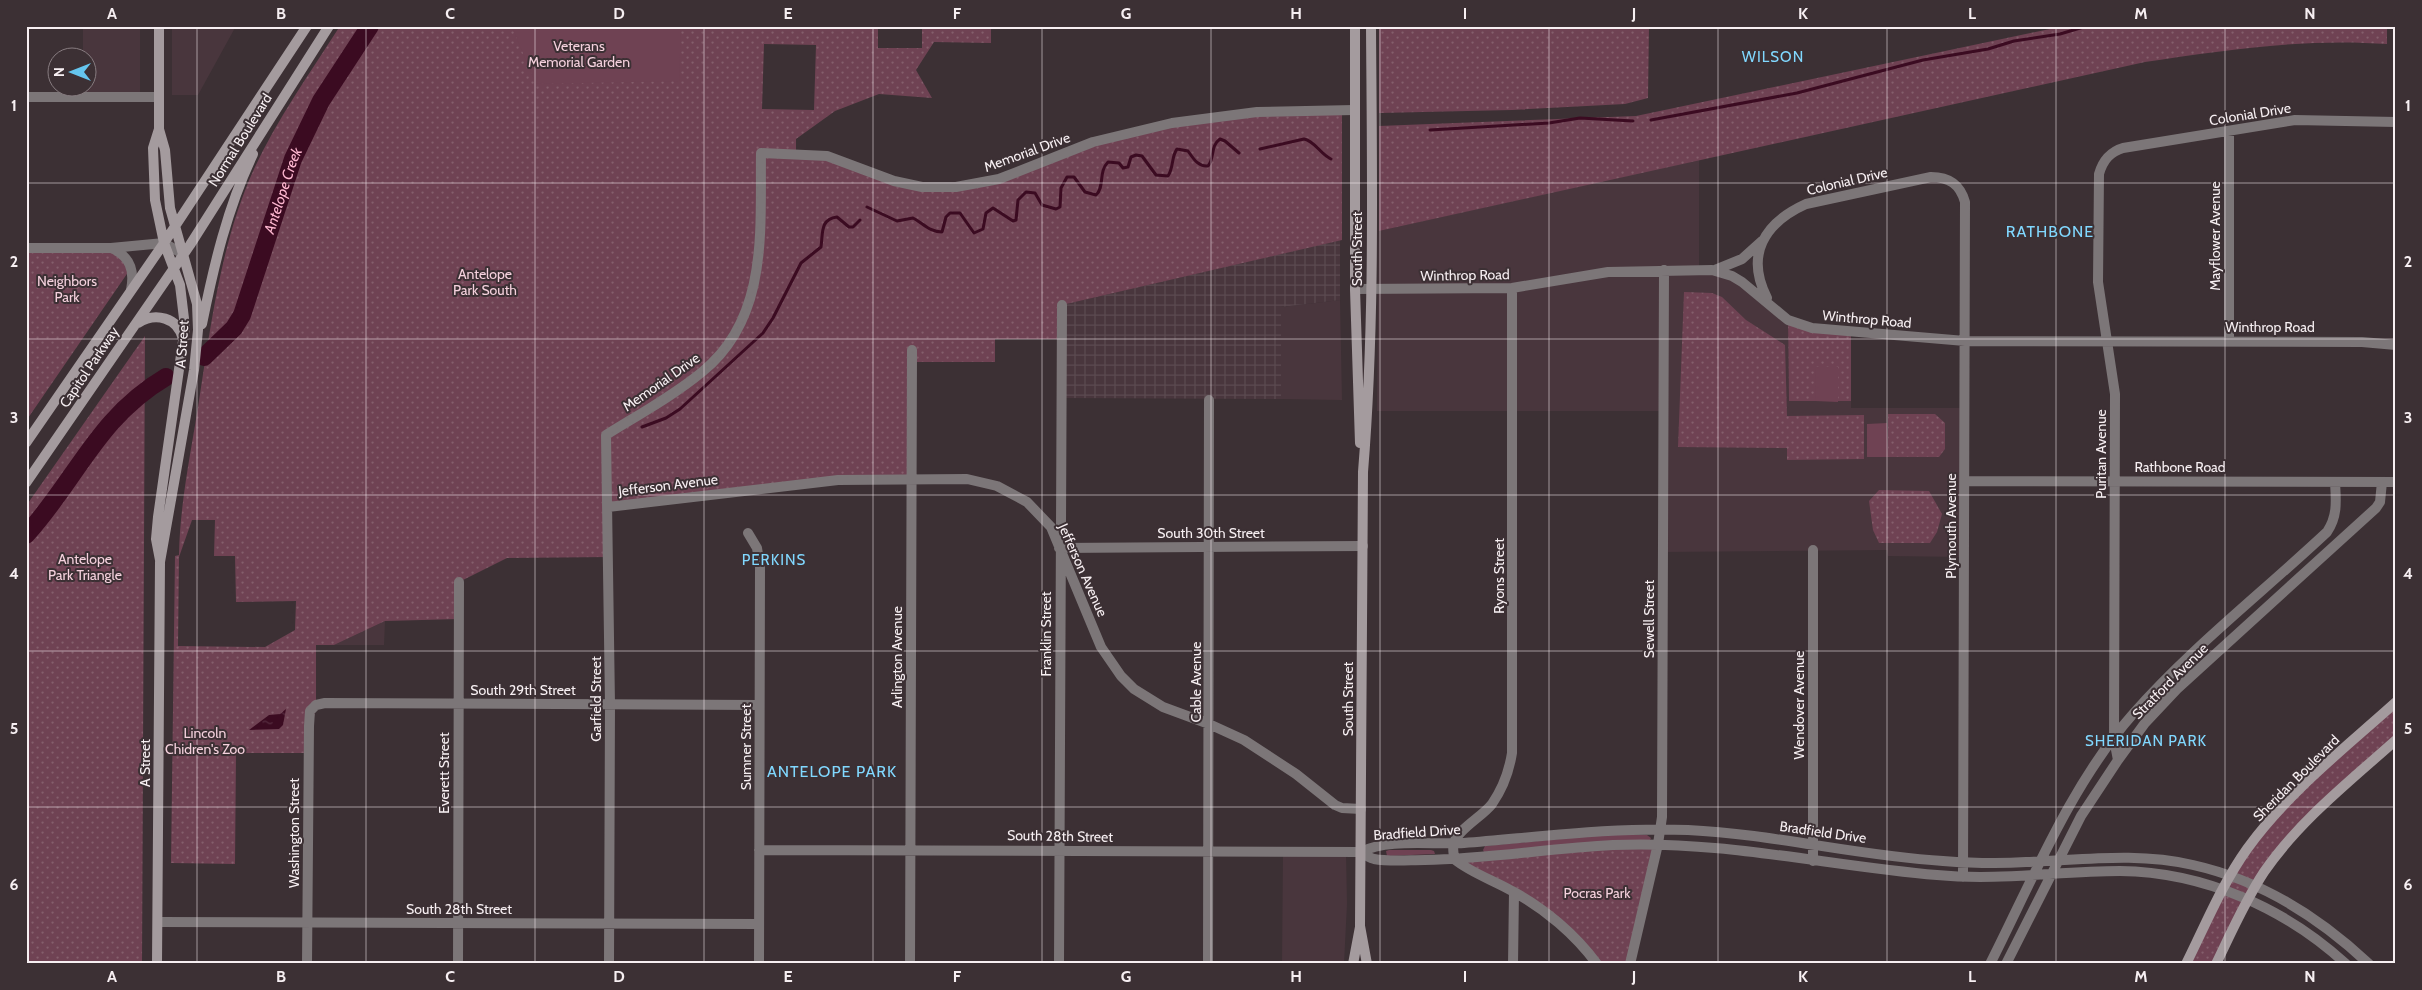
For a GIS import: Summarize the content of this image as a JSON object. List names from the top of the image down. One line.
{"streets":{"main road":["Normal Boulevard","South Street","A Street","Capitol Parkway","Sheridan Boulevard"],"street":["Colonial Drive","Memorial Drive","Mayflower Avenue","Winthrop Road","Puritan Avenue","Rathbone Road","Jefferson Avenue","Plymouth Avenue","South 30th Street","Ryons Street","Sewell Street","Franklin Street","Arlington Avenue","Stratford Avenue","Cable Avenue","South 29th Street","Garfield Street","Wendover Avenue","Sumner Street","Everett Street","Bradfield Drive","Washington Street","South 28th Street"]},"crossings":[["Colonial Drive","Mayflower Avenue"],["Colonial Drive","Winthrop Road"],["Colonial Drive","Puritan Avenue"],["Colonial Drive","Plymouth Avenue"],["Normal Boulevard","A Street"],["Normal Boulevard","Capitol Parkway"],["Memorial Drive","South Street"],["Memorial Drive","Garfield Street"],["Mayflower Avenue","Winthrop Road"],["South Street","Winthrop Road"],["South Street","Jefferson Avenue"],["South Street","South 30th Street"],["South Street","Bradfield Drive"],["South Street","South 28th Street"],["Winthrop Road","Puritan Avenue"],["Winthrop Road","Plymouth Avenue"],["Winthrop Road","Ryons Street"],["Winthrop Road","Sewell Street"],["A Street","Capitol Parkway"],["A Street","South 28th Street"],["Puritan Avenue","Rathbone Road"],["Puritan Avenue","Stratford Avenue"],["Rathbone Road","Plymouth Avenue"],["Rathbone Road","Stratford Avenue"],["Jefferson Avenue","South 30th Street"],["Jefferson Avenue","Franklin Street"],["Jefferson Avenue","Arlington Avenue"],["Jefferson Avenue","Cable Avenue"],["Jefferson Avenue","Garfield Street"],["Plymouth Avenue","Bradfield Drive"],["South 30th Street","Franklin Street"],["South 30th Street","Cable Avenue"],["Ryons Street","Bradfield Drive"],["Sewell Street","Bradfield Drive"],["Franklin Street","South 28th Street"],["Arlington Avenue","South 28th Street"],["Stratford Avenue","Bradfield Drive"],["Cable Avenue","South 28th Street"],["South 29th Street","Garfield Street"],["South 29th Street","Sumner Street"],["South 29th Street","Everett Street"],["South 29th Street","Washington Street"],["Garfield Street","South 28th Street"],["Wendover Avenue","Bradfield Drive"],["Sumner Street","South 28th Street"],["Everett Street","South 28th Street"],["Sheridan Boulevard","Bradfield Drive"],["Bradfield Drive","South 28th Street"],["Washington Street","South 28th Street"]],"districts":["WILSON","RATHBONE","PERKINS","SHERIDAN PARK","ANTELOPE PARK"],"water":["Antelope Creek"],"parks":["Veterans Memorial Garden","Antelope Park South","Neighbors Park","Antelope Park Triangle","Lincoln Chidren's Zoo","Pocras Park"],"north":"left","grid":{"columns":["A","B","C","D","E","F","G","H","I","J","K","L","M","N"],"rows":["1","2","3","4","5","6"]}}
